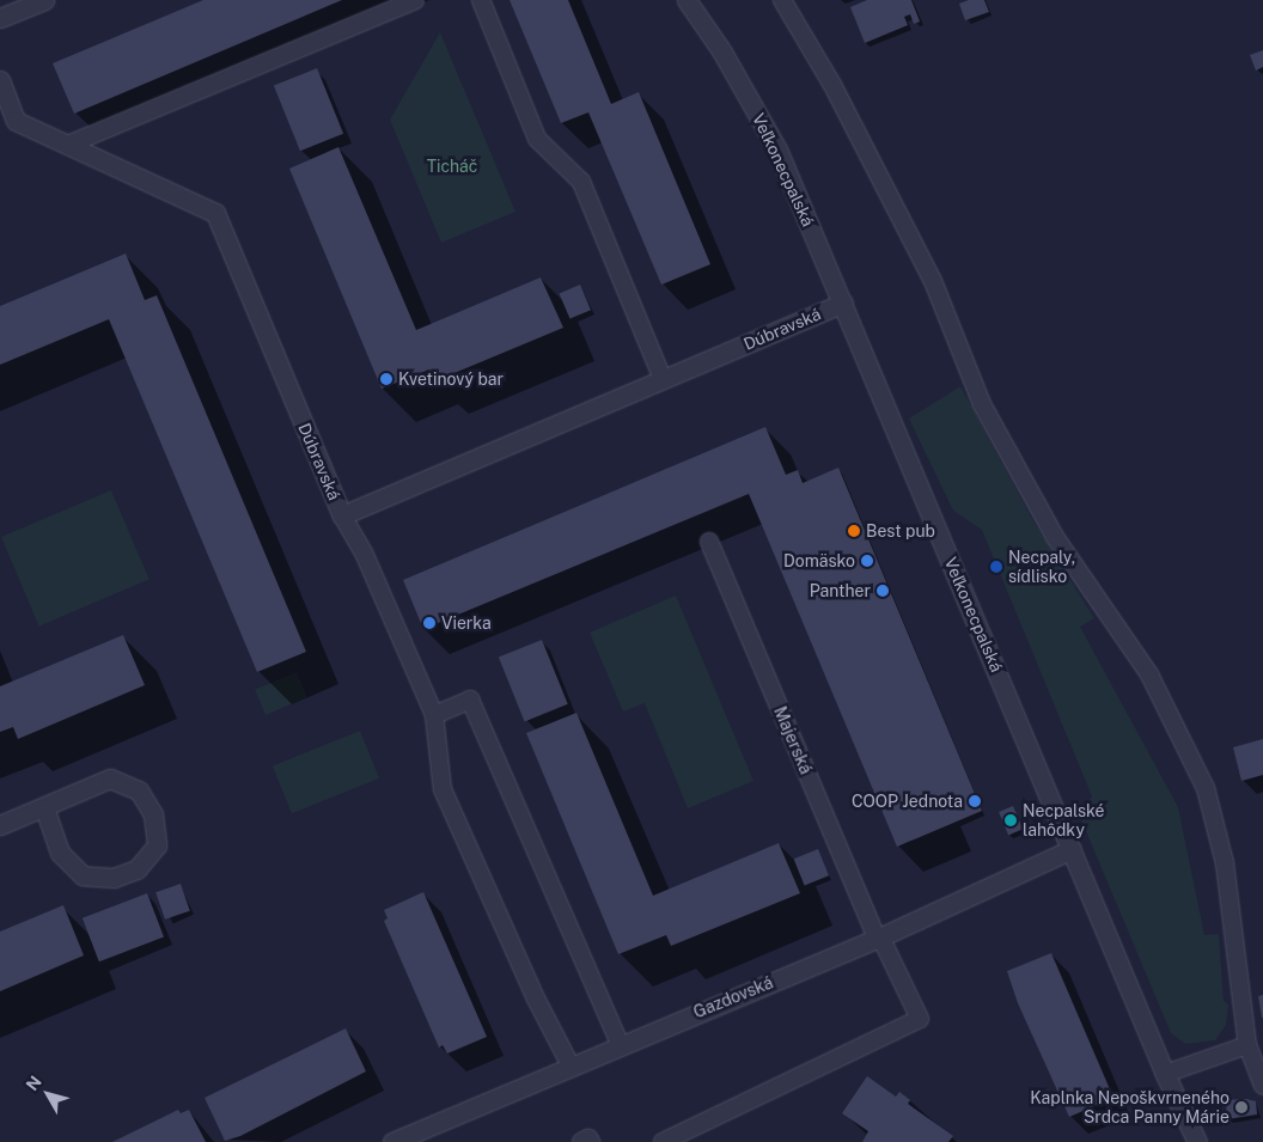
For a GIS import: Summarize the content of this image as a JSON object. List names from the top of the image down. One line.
{"streets":{"street":["Veľkonecpalská","Dúbravská","Gazdovská"],"lane":["Majerská"]},"crossings":[["Veľkonecpalská","Dúbravská"],["Veľkonecpalská","Gazdovská"],["Majerská","Gazdovská"]],"parks":["Ticháč"],"places":["Kvetinový bar","Best pub","Domäsko","Necpaly, sídlisko","Panther","Vierka","COOP Jednota","Necpalské lahôdky","Kaplnka Nepoškvrneného Srdca Panny Márie"],"north":"top left"}
